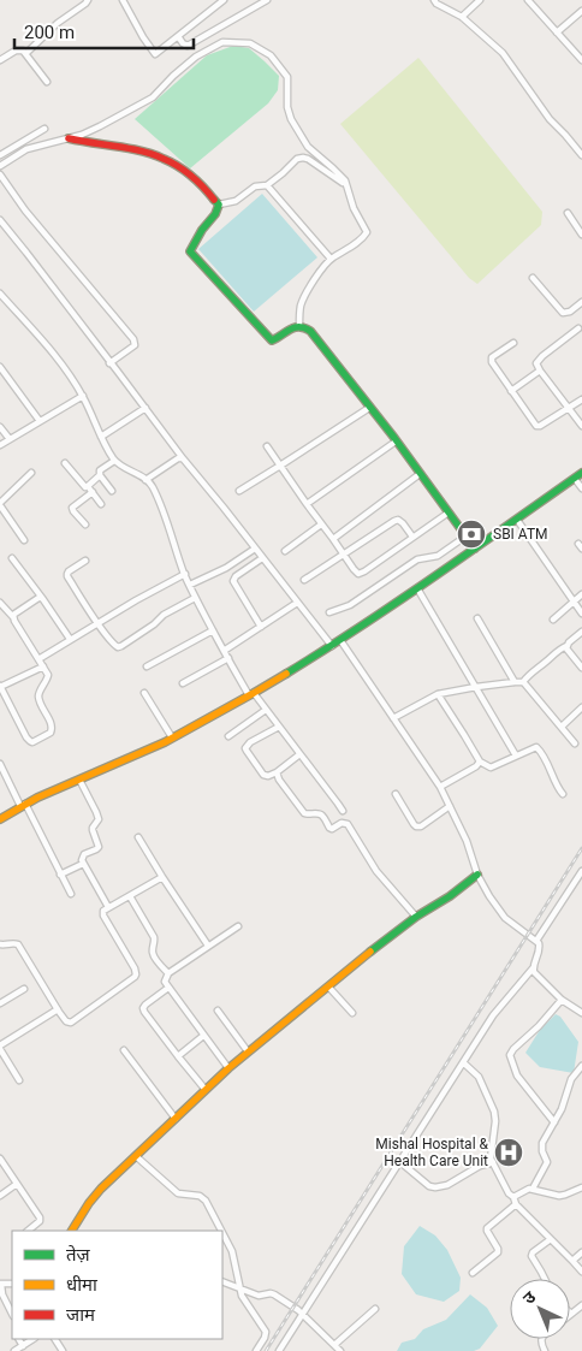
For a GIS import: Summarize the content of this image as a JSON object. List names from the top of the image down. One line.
{"places":{"bank":["SBI ATM"],"hospital":["Mishal Hospital & Health Care Unit"]},"legend":["तेज़","धीमा","जाम"],"scale_bar":"200 m","north":"top left"}
